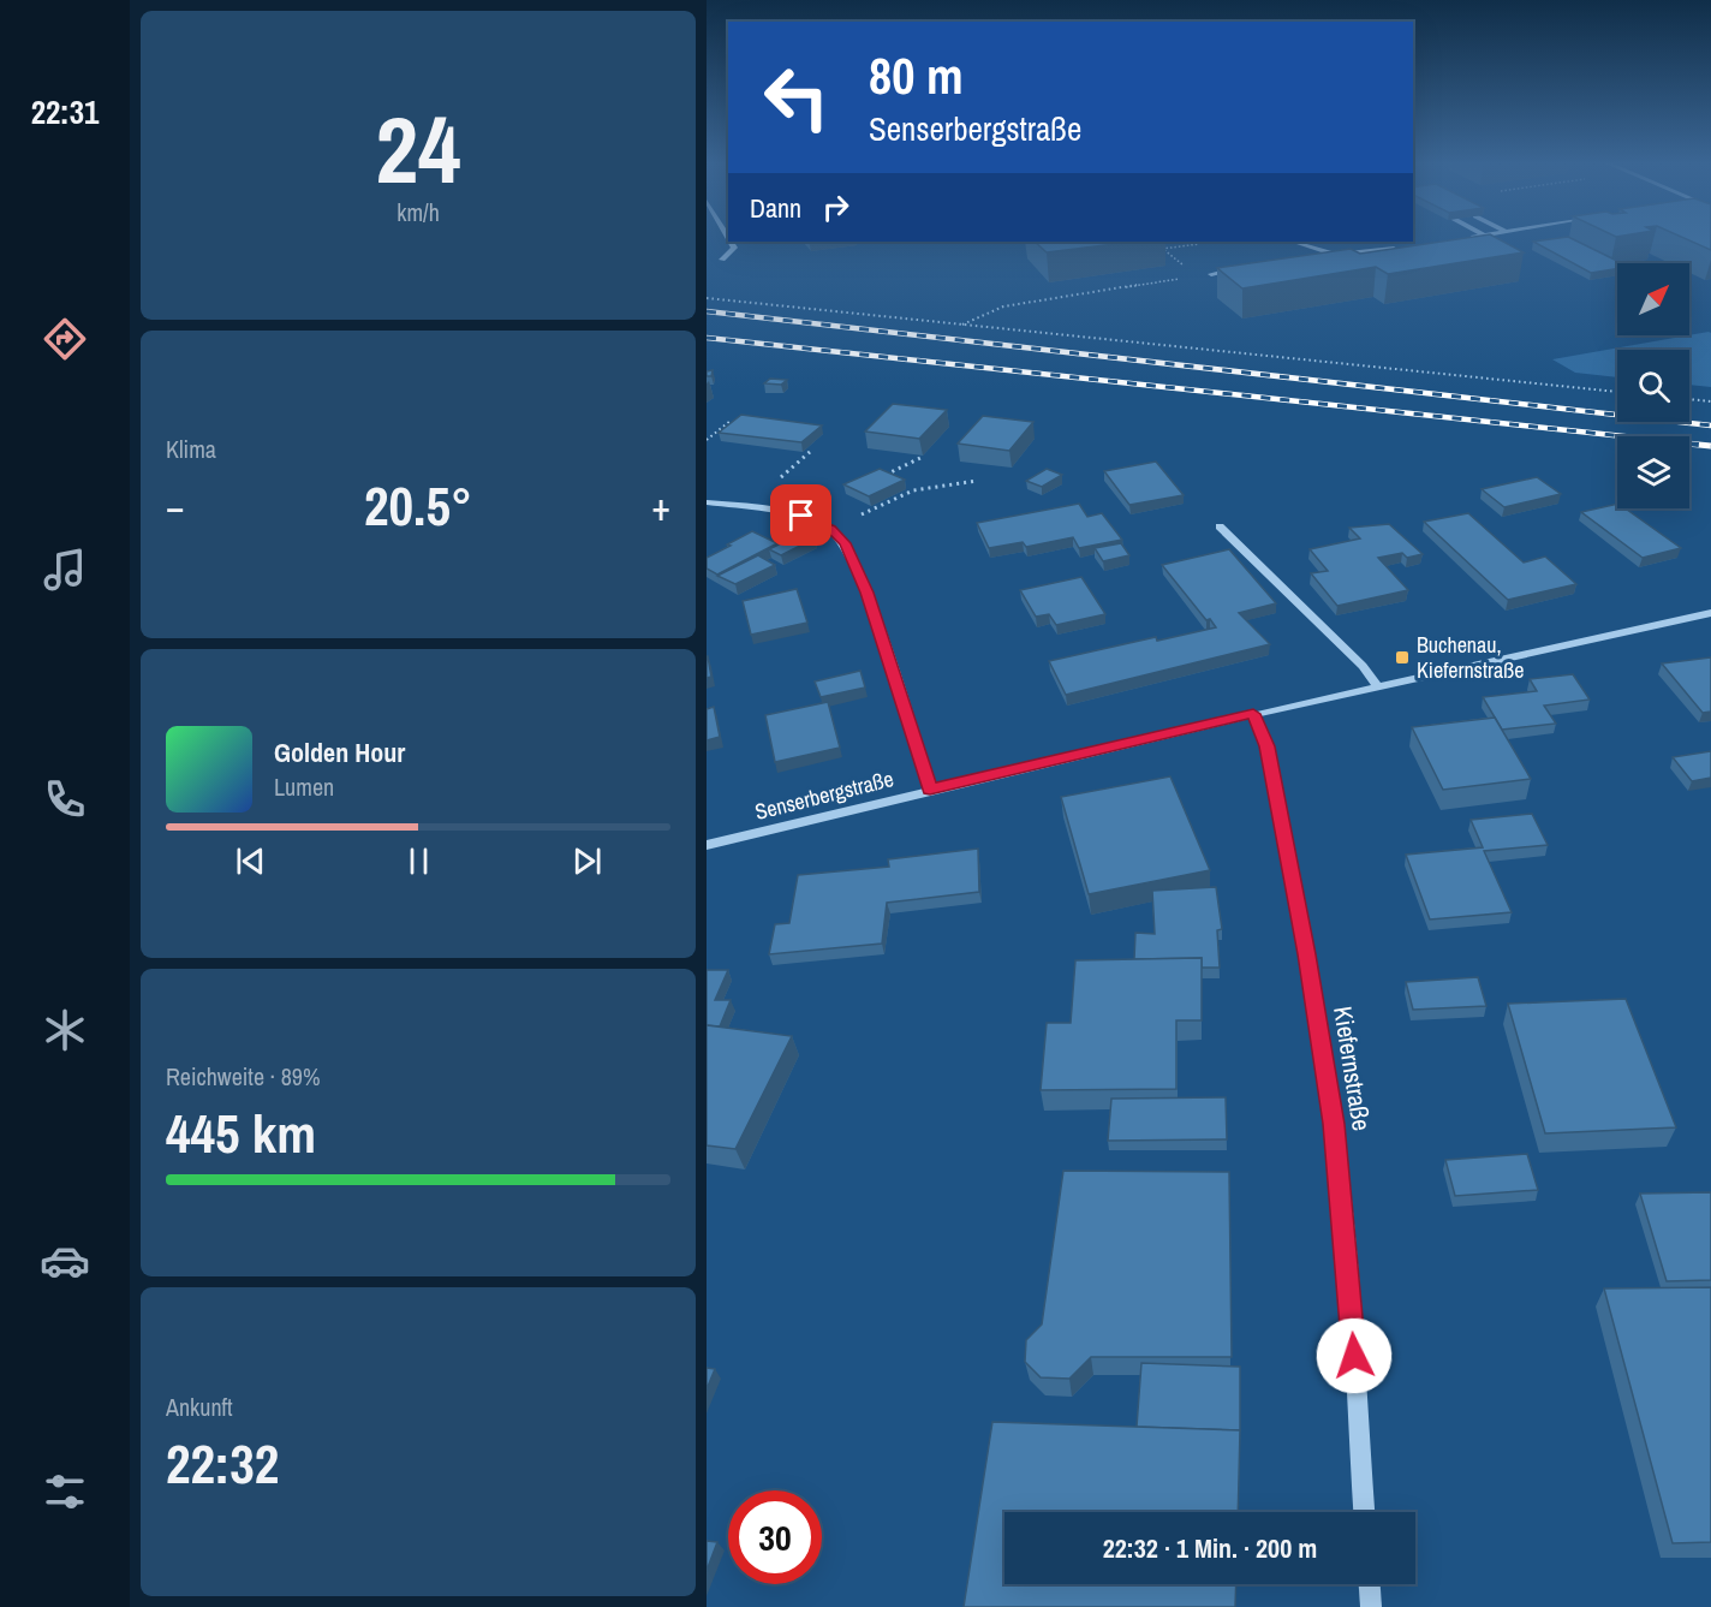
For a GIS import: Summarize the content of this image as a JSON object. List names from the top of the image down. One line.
{"streets":{"street":["Senserbergstraße","Kiefernstraße"]},"crossings":[["Senserbergstraße","Kiefernstraße"]],"places":{"transit":["Buchenau, Kiefernstraße"]},"north":"top right","page":{"tabs":"22:31","tile":[["24","km/h"],"Klima",["Reichweite · 89%","445 km"],["Ankunft","22:32"]],"turn":["80 m","Senserbergstraße"],"then":"Dann","heat":["−","20.5°","+"],"song":["Golden Hour","Lumen"],"limit":"30","trip":"22:32 · 1 Min. · 200 m"}}
